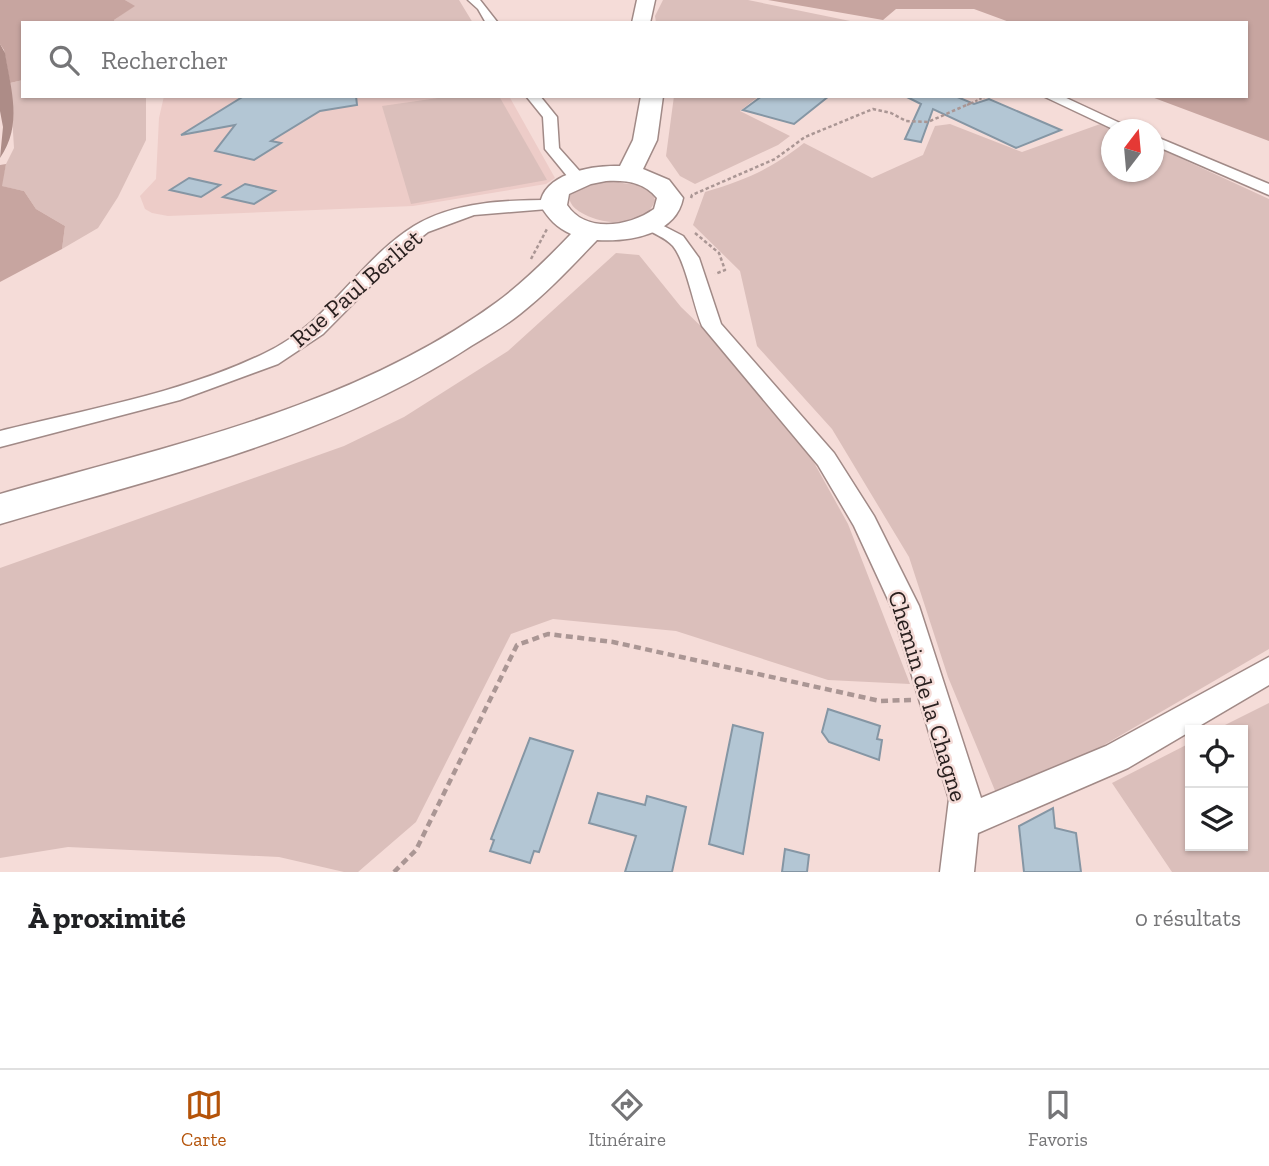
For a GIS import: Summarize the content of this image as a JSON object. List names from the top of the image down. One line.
{"streets":{"street":["Rue Paul Berliet","Chemin de la Chagne"]},"north":"top","page":{"search":"Rechercher","heading":["À proximité","0 résultats"],"nav":["Carte","Itinéraire","Favoris"]}}
